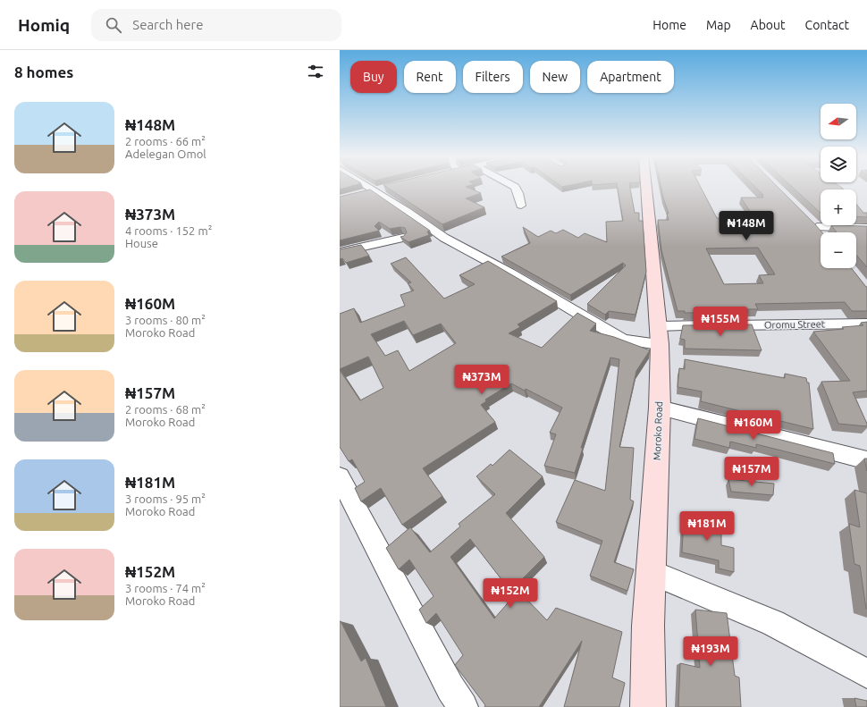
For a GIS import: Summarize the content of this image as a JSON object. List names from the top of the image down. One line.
{"streets":{"street":["Oromu Street","Moroko Road"]},"crossings":[["Oromu Street","Moroko Road"]],"north":"left","page":{"header":"Homiq","search":"Search here","nav":["Home","Map","About","Contact"],"heading":"8 homes","chip":["Buy","Rent","Filters","New","Apartment"],"list":[{"name":"₦148M","note":"2 rooms · 66 m² · Adelegan Omol"},{"name":"₦373M","note":"4 rooms · 152 m² · House"},{"name":"₦160M","note":"3 rooms · 80 m² · Moroko Road"},{"name":"₦157M","note":"2 rooms · 68 m² · Moroko Road"},{"name":"₦181M","note":"3 rooms · 95 m² · Moroko Road"},{"name":"₦152M","note":"3 rooms · 74 m² · Moroko Road"}],"map_buttons":["+","−"],"price":["₦148M","₦155M","₦373M","₦160M","₦157M","₦181M","₦152M","₦193M"]}}
